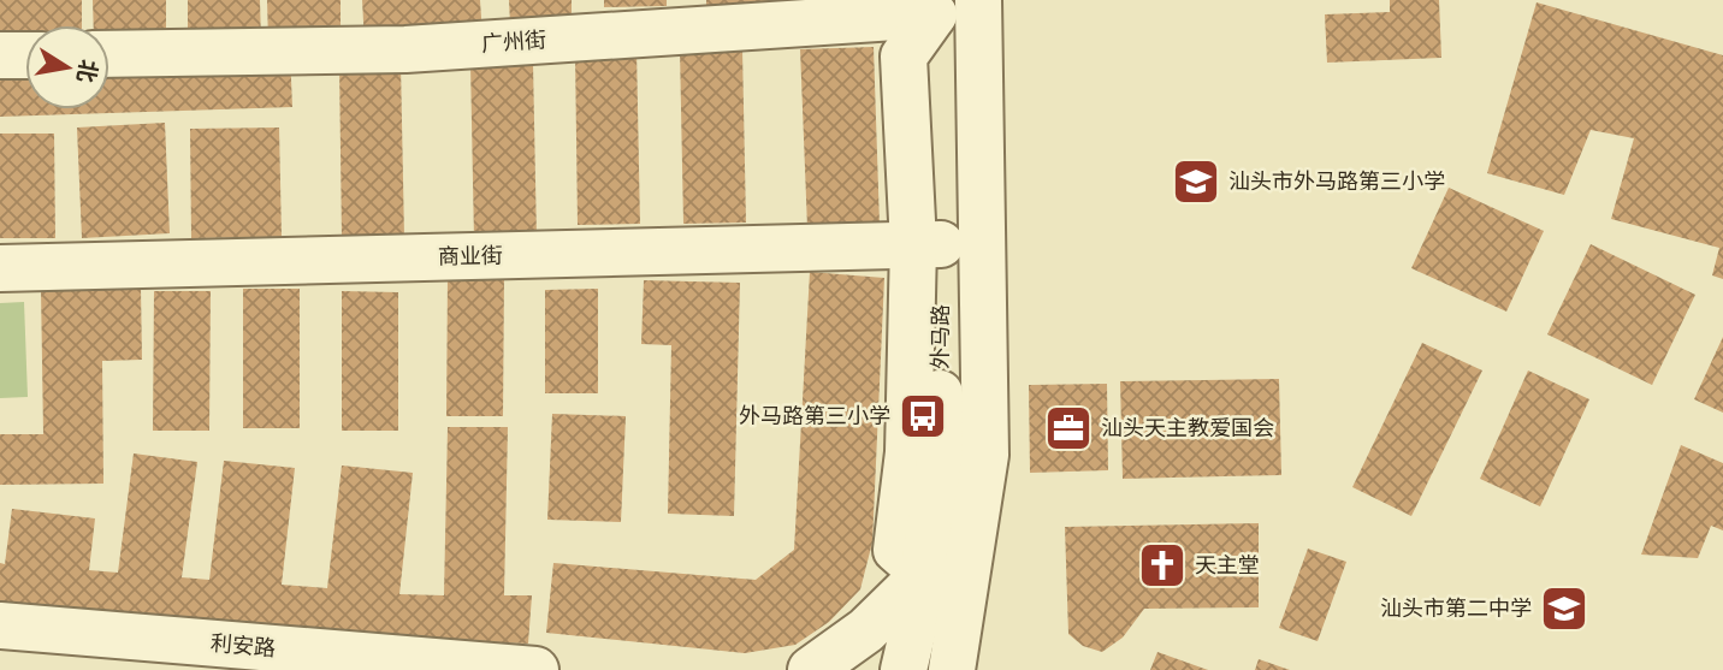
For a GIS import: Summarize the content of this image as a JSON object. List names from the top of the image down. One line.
{"streets":{"street":["广州街","商业街","外马路","利安路"]},"crossings":[["广州街","外马路"],["商业街","外马路"]],"places":{"school or university":["汕头市外马路第三小学","汕头市第二中学"],"bus stop":["外马路第三小学"],"office":["汕头天主教爱国会"],"church":["天主堂"]},"north":"right"}
